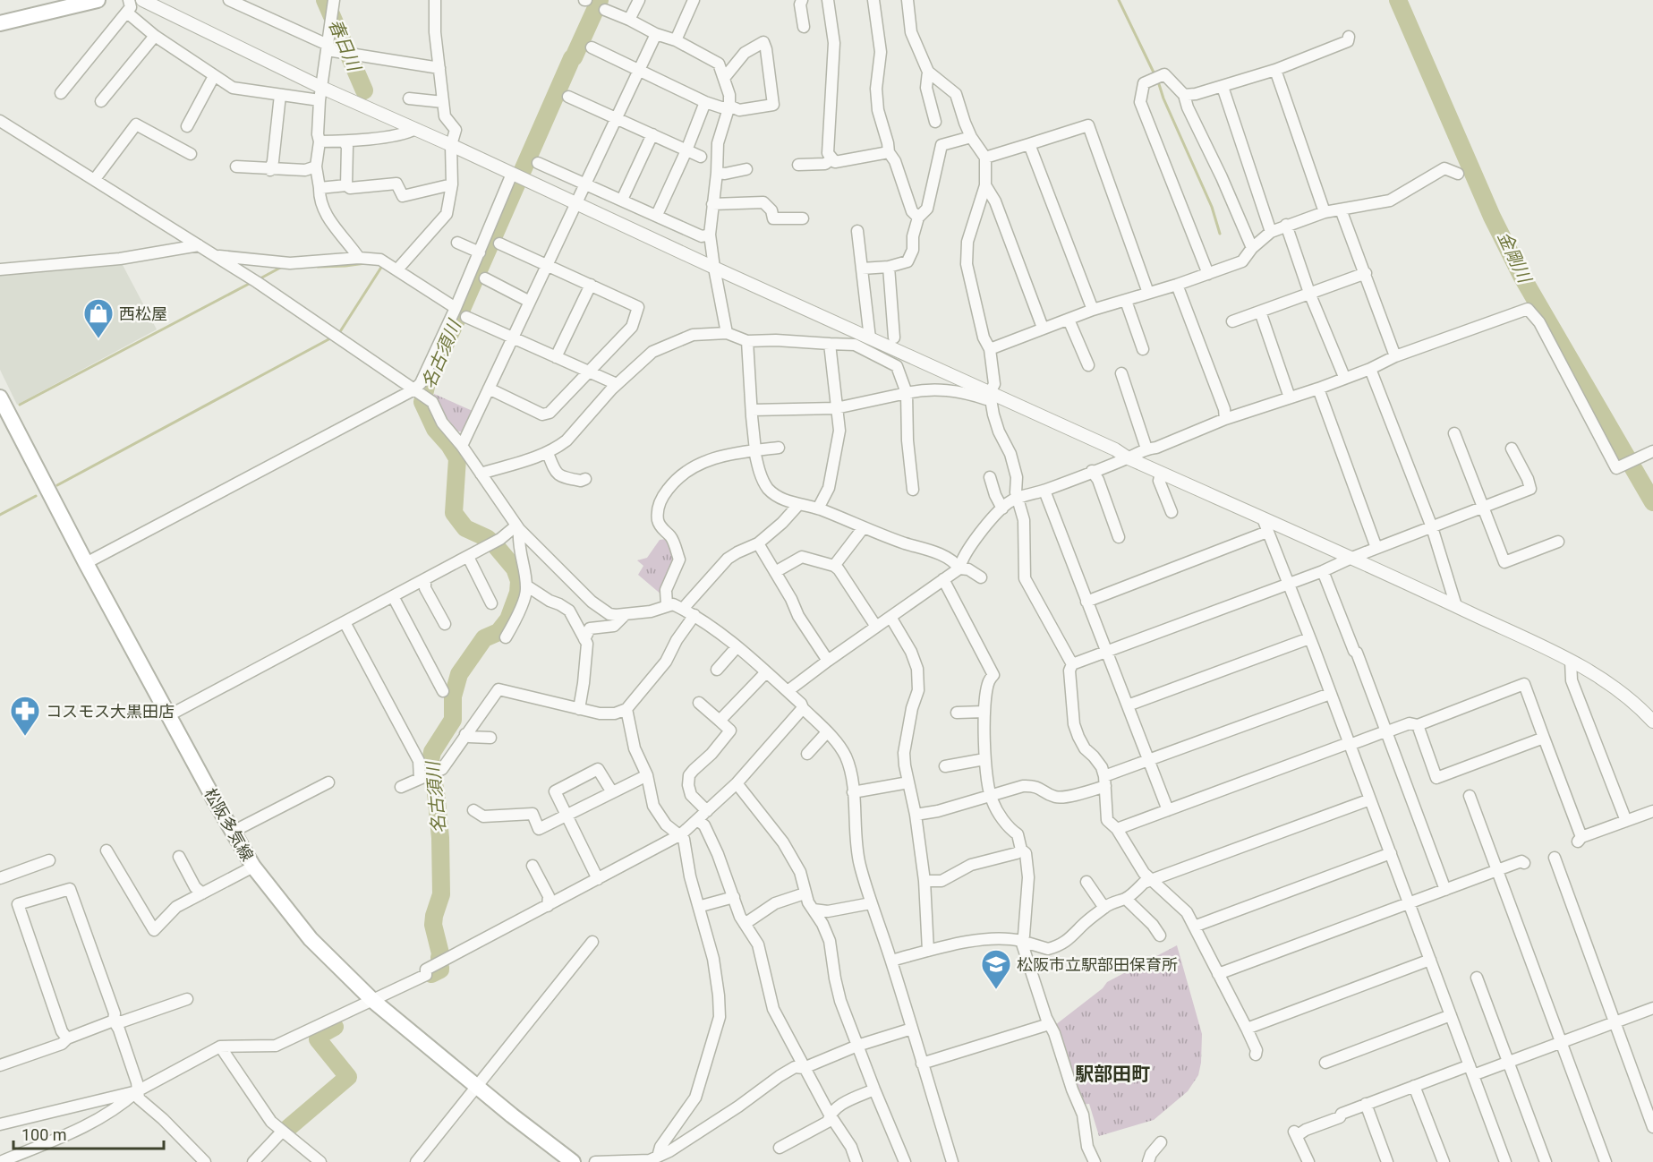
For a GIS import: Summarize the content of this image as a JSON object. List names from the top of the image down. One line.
{"streets":{"main road":["松阪多気線"]},"districts":["駅部田町"],"water":["春日川","金剛川","名古須川"],"places":{"shop":["西松屋"],"pharmacy":["コスモス大黒田店"],"school or university":["松阪市立駅部田保育所"]},"scale_bar":"100 m"}
